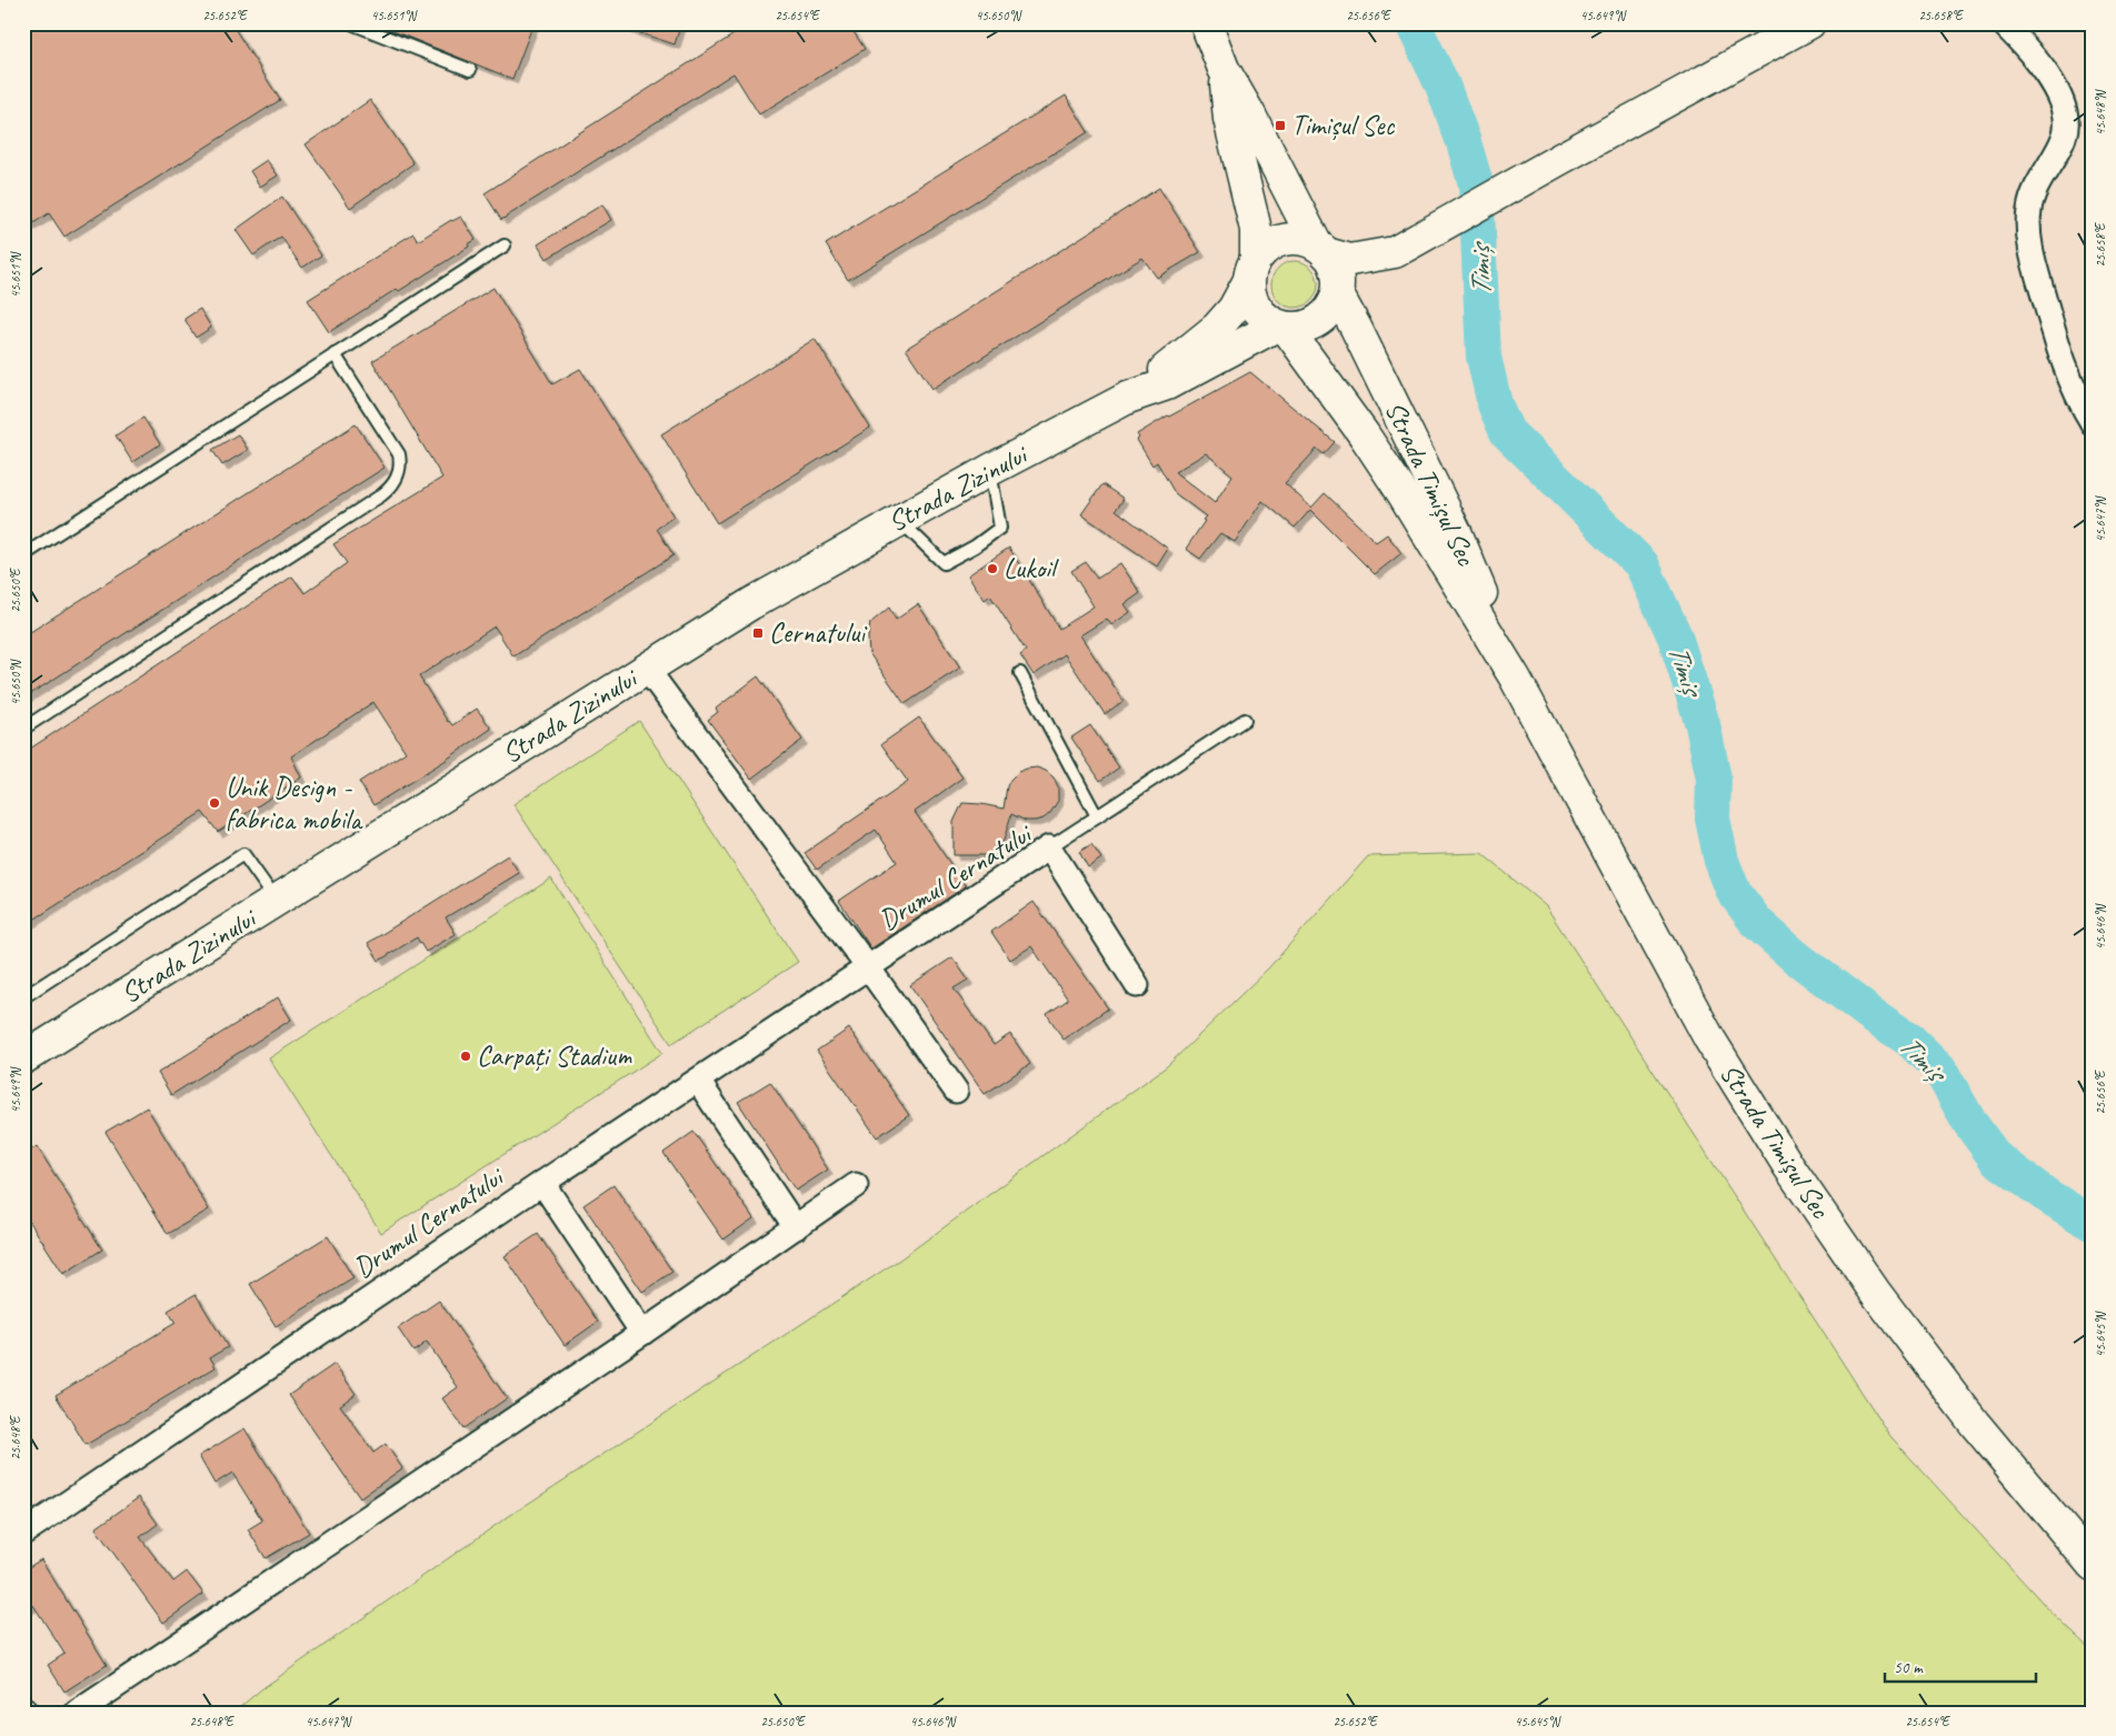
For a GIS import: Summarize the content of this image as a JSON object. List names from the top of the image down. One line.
{"streets":{"main road":["Strada Timișul Sec","Strada Zizinului"],"street":["Drumul Cernatului"]},"crossings":[["Strada Timișul Sec","Strada Zizinului"],["Strada Zizinului","Drumul Cernatului"]],"water":["Timiș"],"places":{"transit":["Timișul Sec","Cernatului"],"other":["Lukoil","Unik Design - fabrica mobila","Carpați Stadium"]},"scale_bar":"50 m","coordinates":["25.652°E","45.651°N","25.654°E","45.650°N","25.656°E","45.649°N","25.658°E","45.648°N","45.647°N","25.650°E","45.646°N","45.645°N","25.648°E"]}
